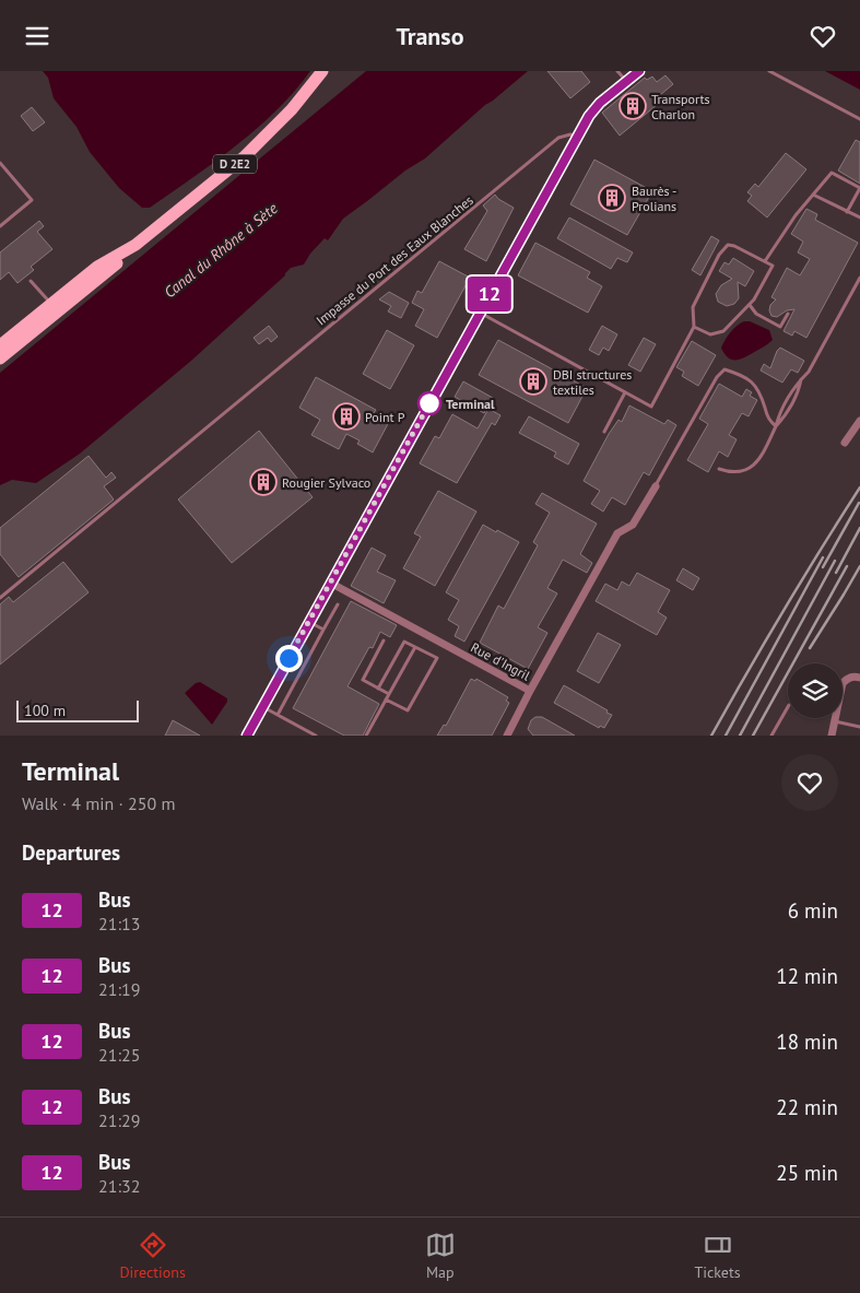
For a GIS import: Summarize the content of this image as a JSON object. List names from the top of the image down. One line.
{"streets":{"main road":["D 2E2"],"street":["Rue d'Ingril"],"lane":["Impasse du Port des Eaux Blanches"]},"water":["Canal du Rhône à Sète"],"places":{"building":["Transports Charlon","Baurès - Prolians","DBI structures textiles","Point P","Rougier Sylvaco"],"other":["Terminal"]},"lines":["bus line 12"],"scale_bar":"100 m","page":{"header":"Transo","on_map":"12","scale":"100 m","heading":[["Terminal","Walk · 4 min · 250 m"],"Departures"],"list":[{"mark":"12","name":"Bus","note":"21:13","value":"6 min"},{"mark":"12","name":"Bus","note":"21:19","value":"12 min"},{"mark":"12","name":"Bus","note":"21:25","value":"18 min"},{"mark":"12","name":"Bus","note":"21:29","value":"22 min"},{"mark":"12","name":"Bus","note":"21:32","value":"25 min"}],"tabs":["Directions","Map","Tickets"]}}
